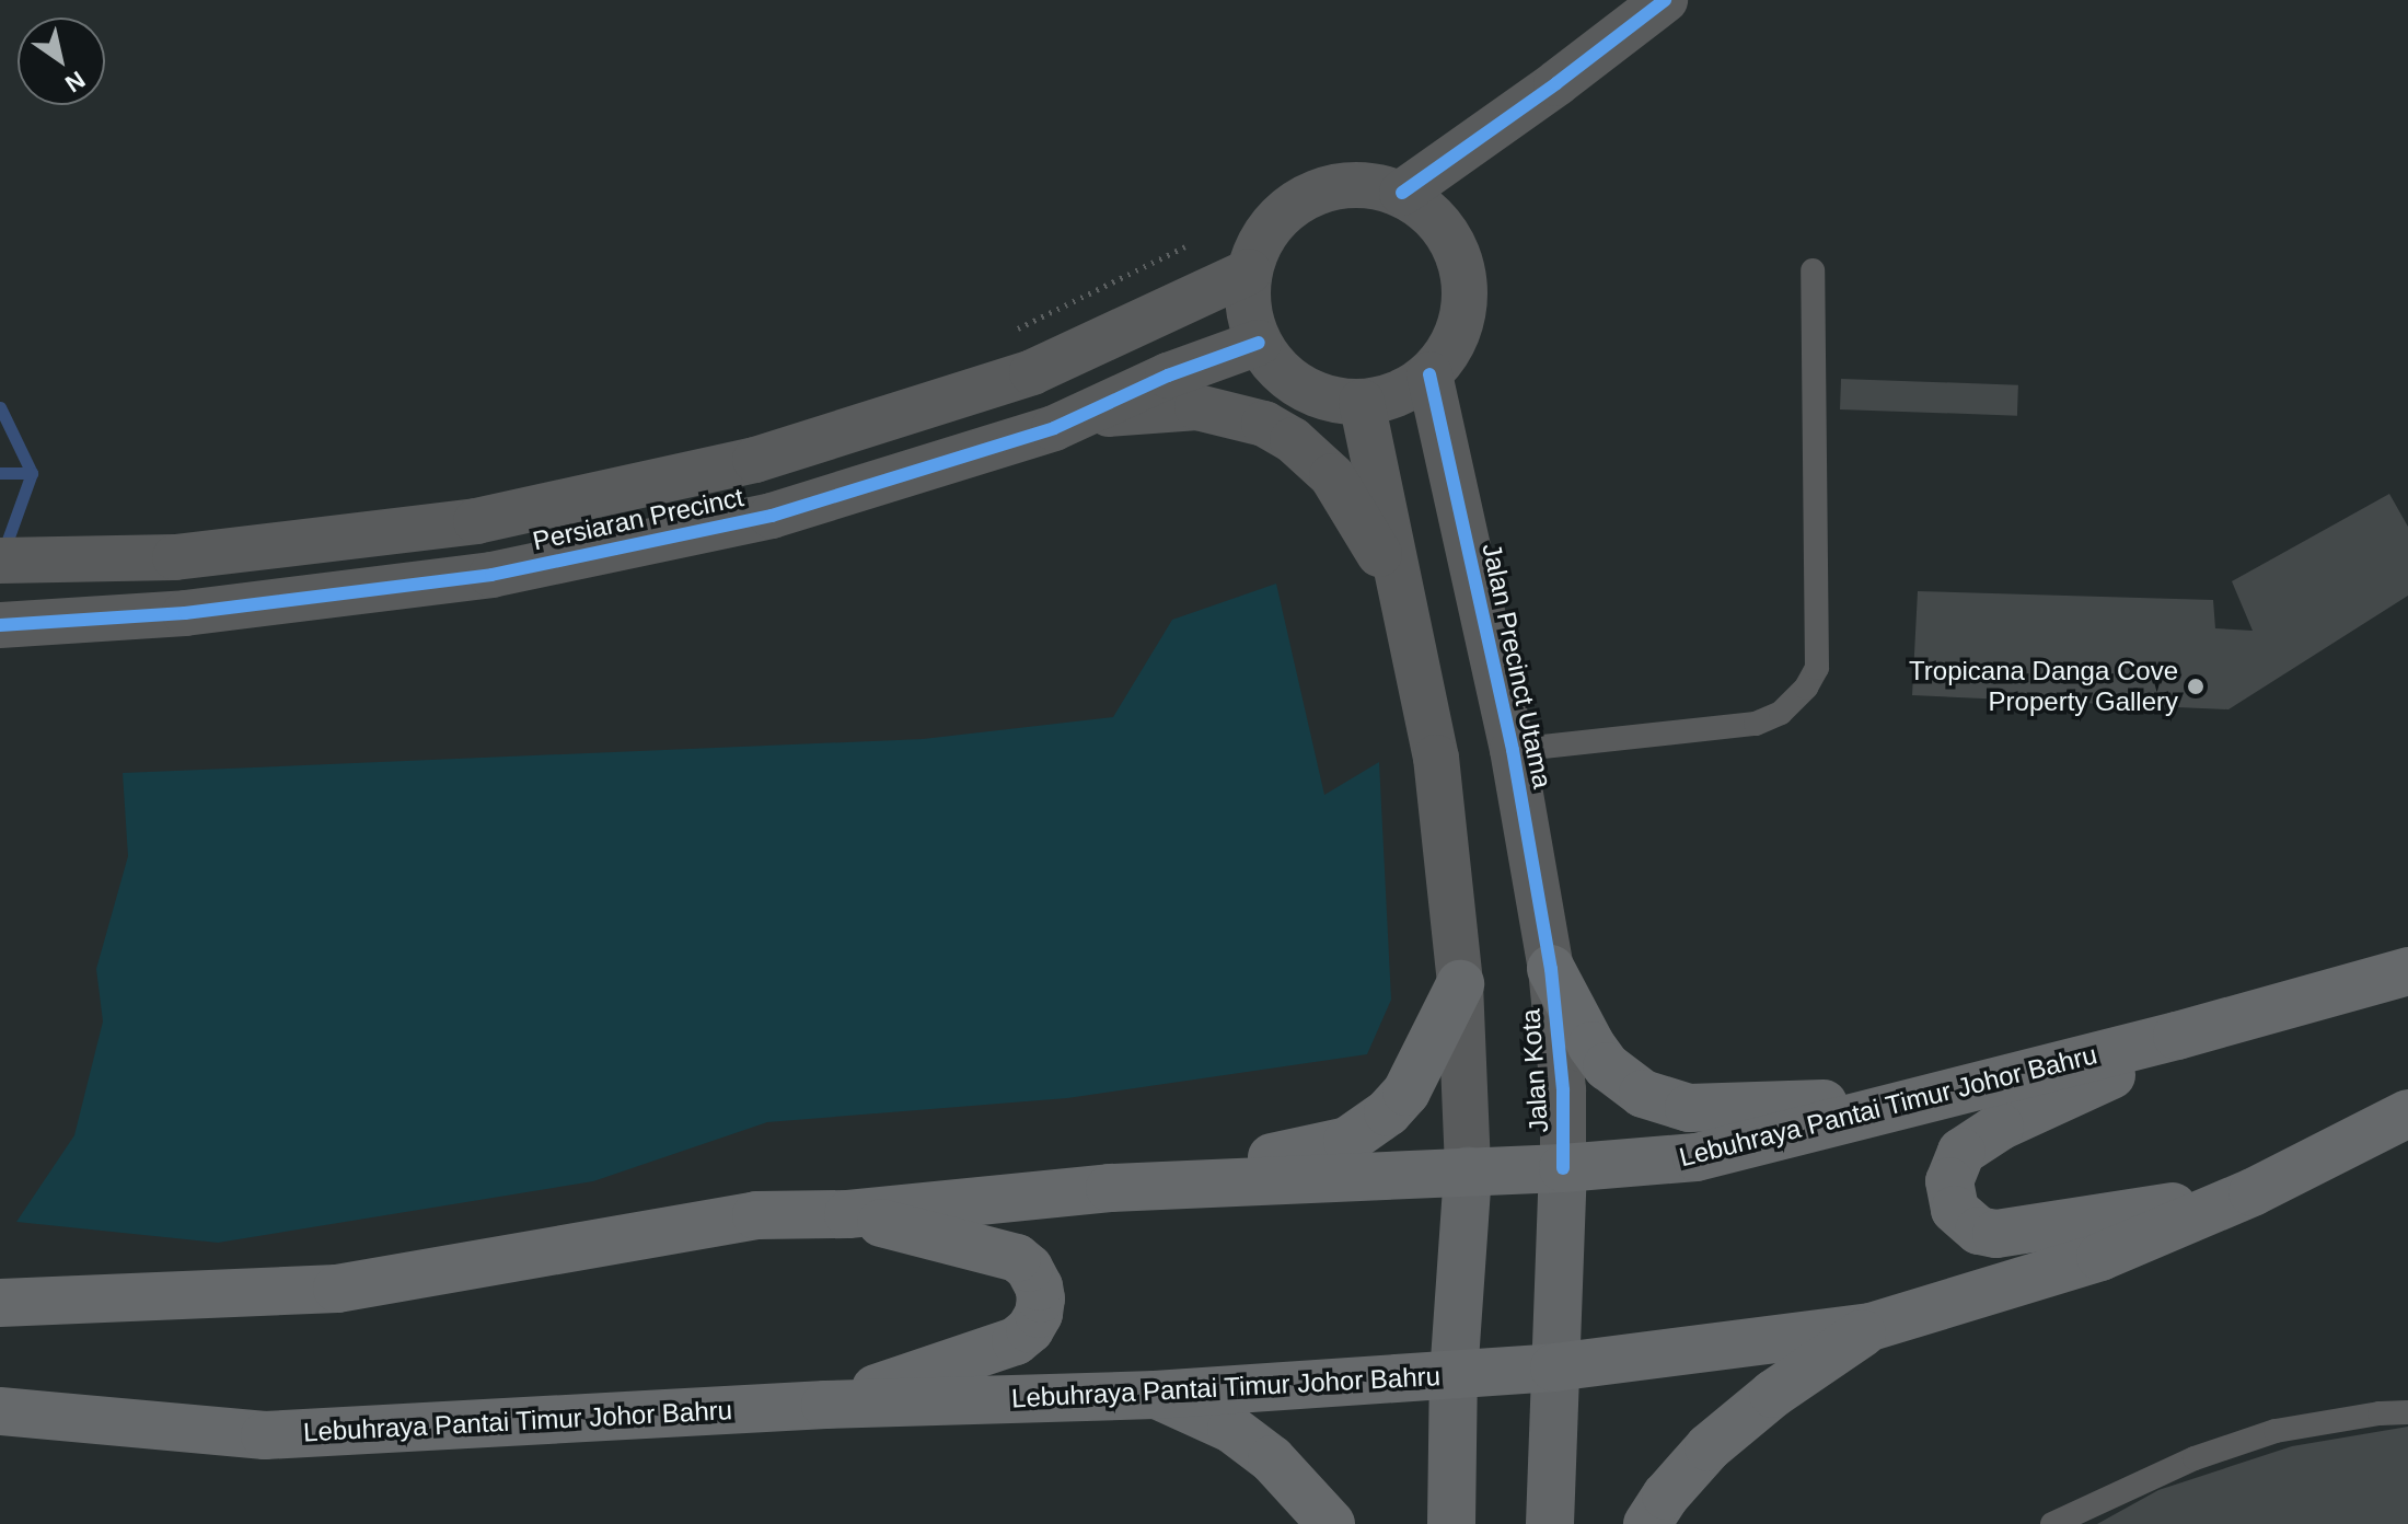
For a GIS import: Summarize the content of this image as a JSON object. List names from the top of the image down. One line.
{"streets":{"highway":["Lebuhraya Pantai Timur Johor Bahru"],"main road":["Jalan Kota"],"street":["Persiaran Precinct","Jalan Precinct Utama"]},"crossings":[["Persiaran Precinct","Jalan Precinct Utama"],["Jalan Precinct Utama","Jalan Kota"],["Jalan Kota","Lebuhraya Pantai Timur Johor Bahru"]],"places":["Tropicana Danga Cove Property Gallery"],"north":"bottom right"}
